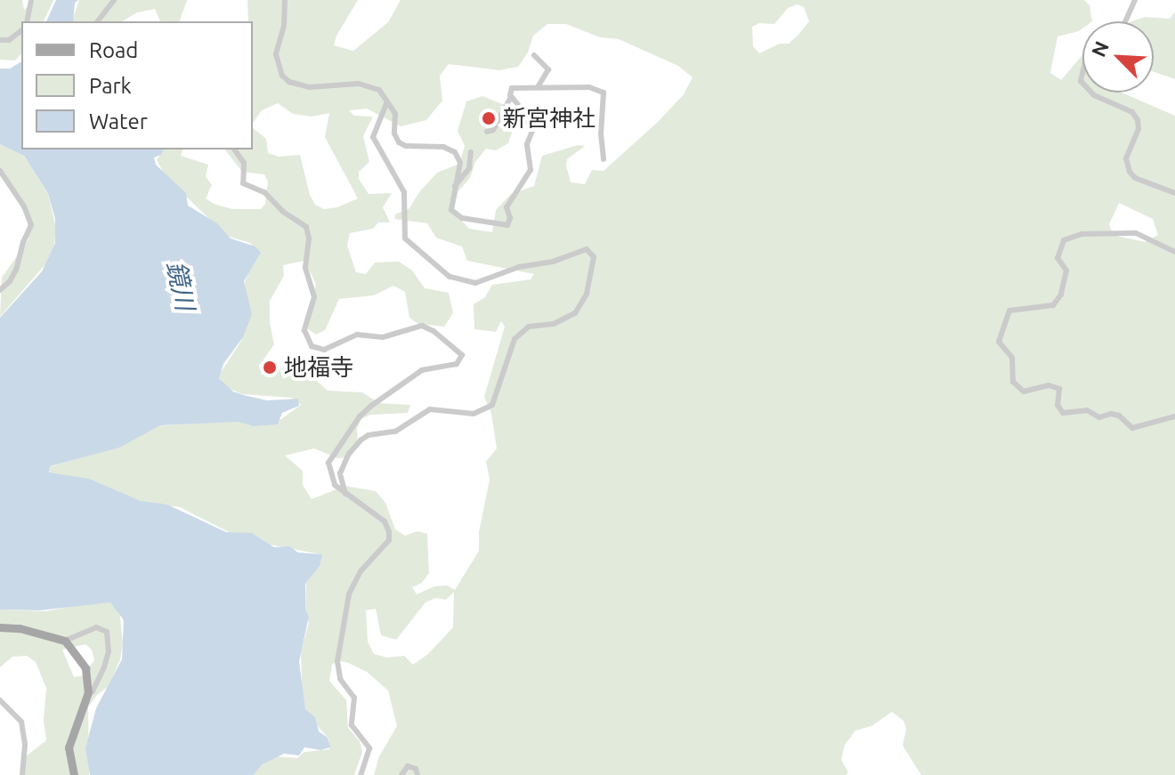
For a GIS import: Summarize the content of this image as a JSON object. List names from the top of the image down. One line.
{"water":["鏡川"],"places":["新宮神社","地福寺"],"legend":["Road","Park","Water"],"north":"top left"}
